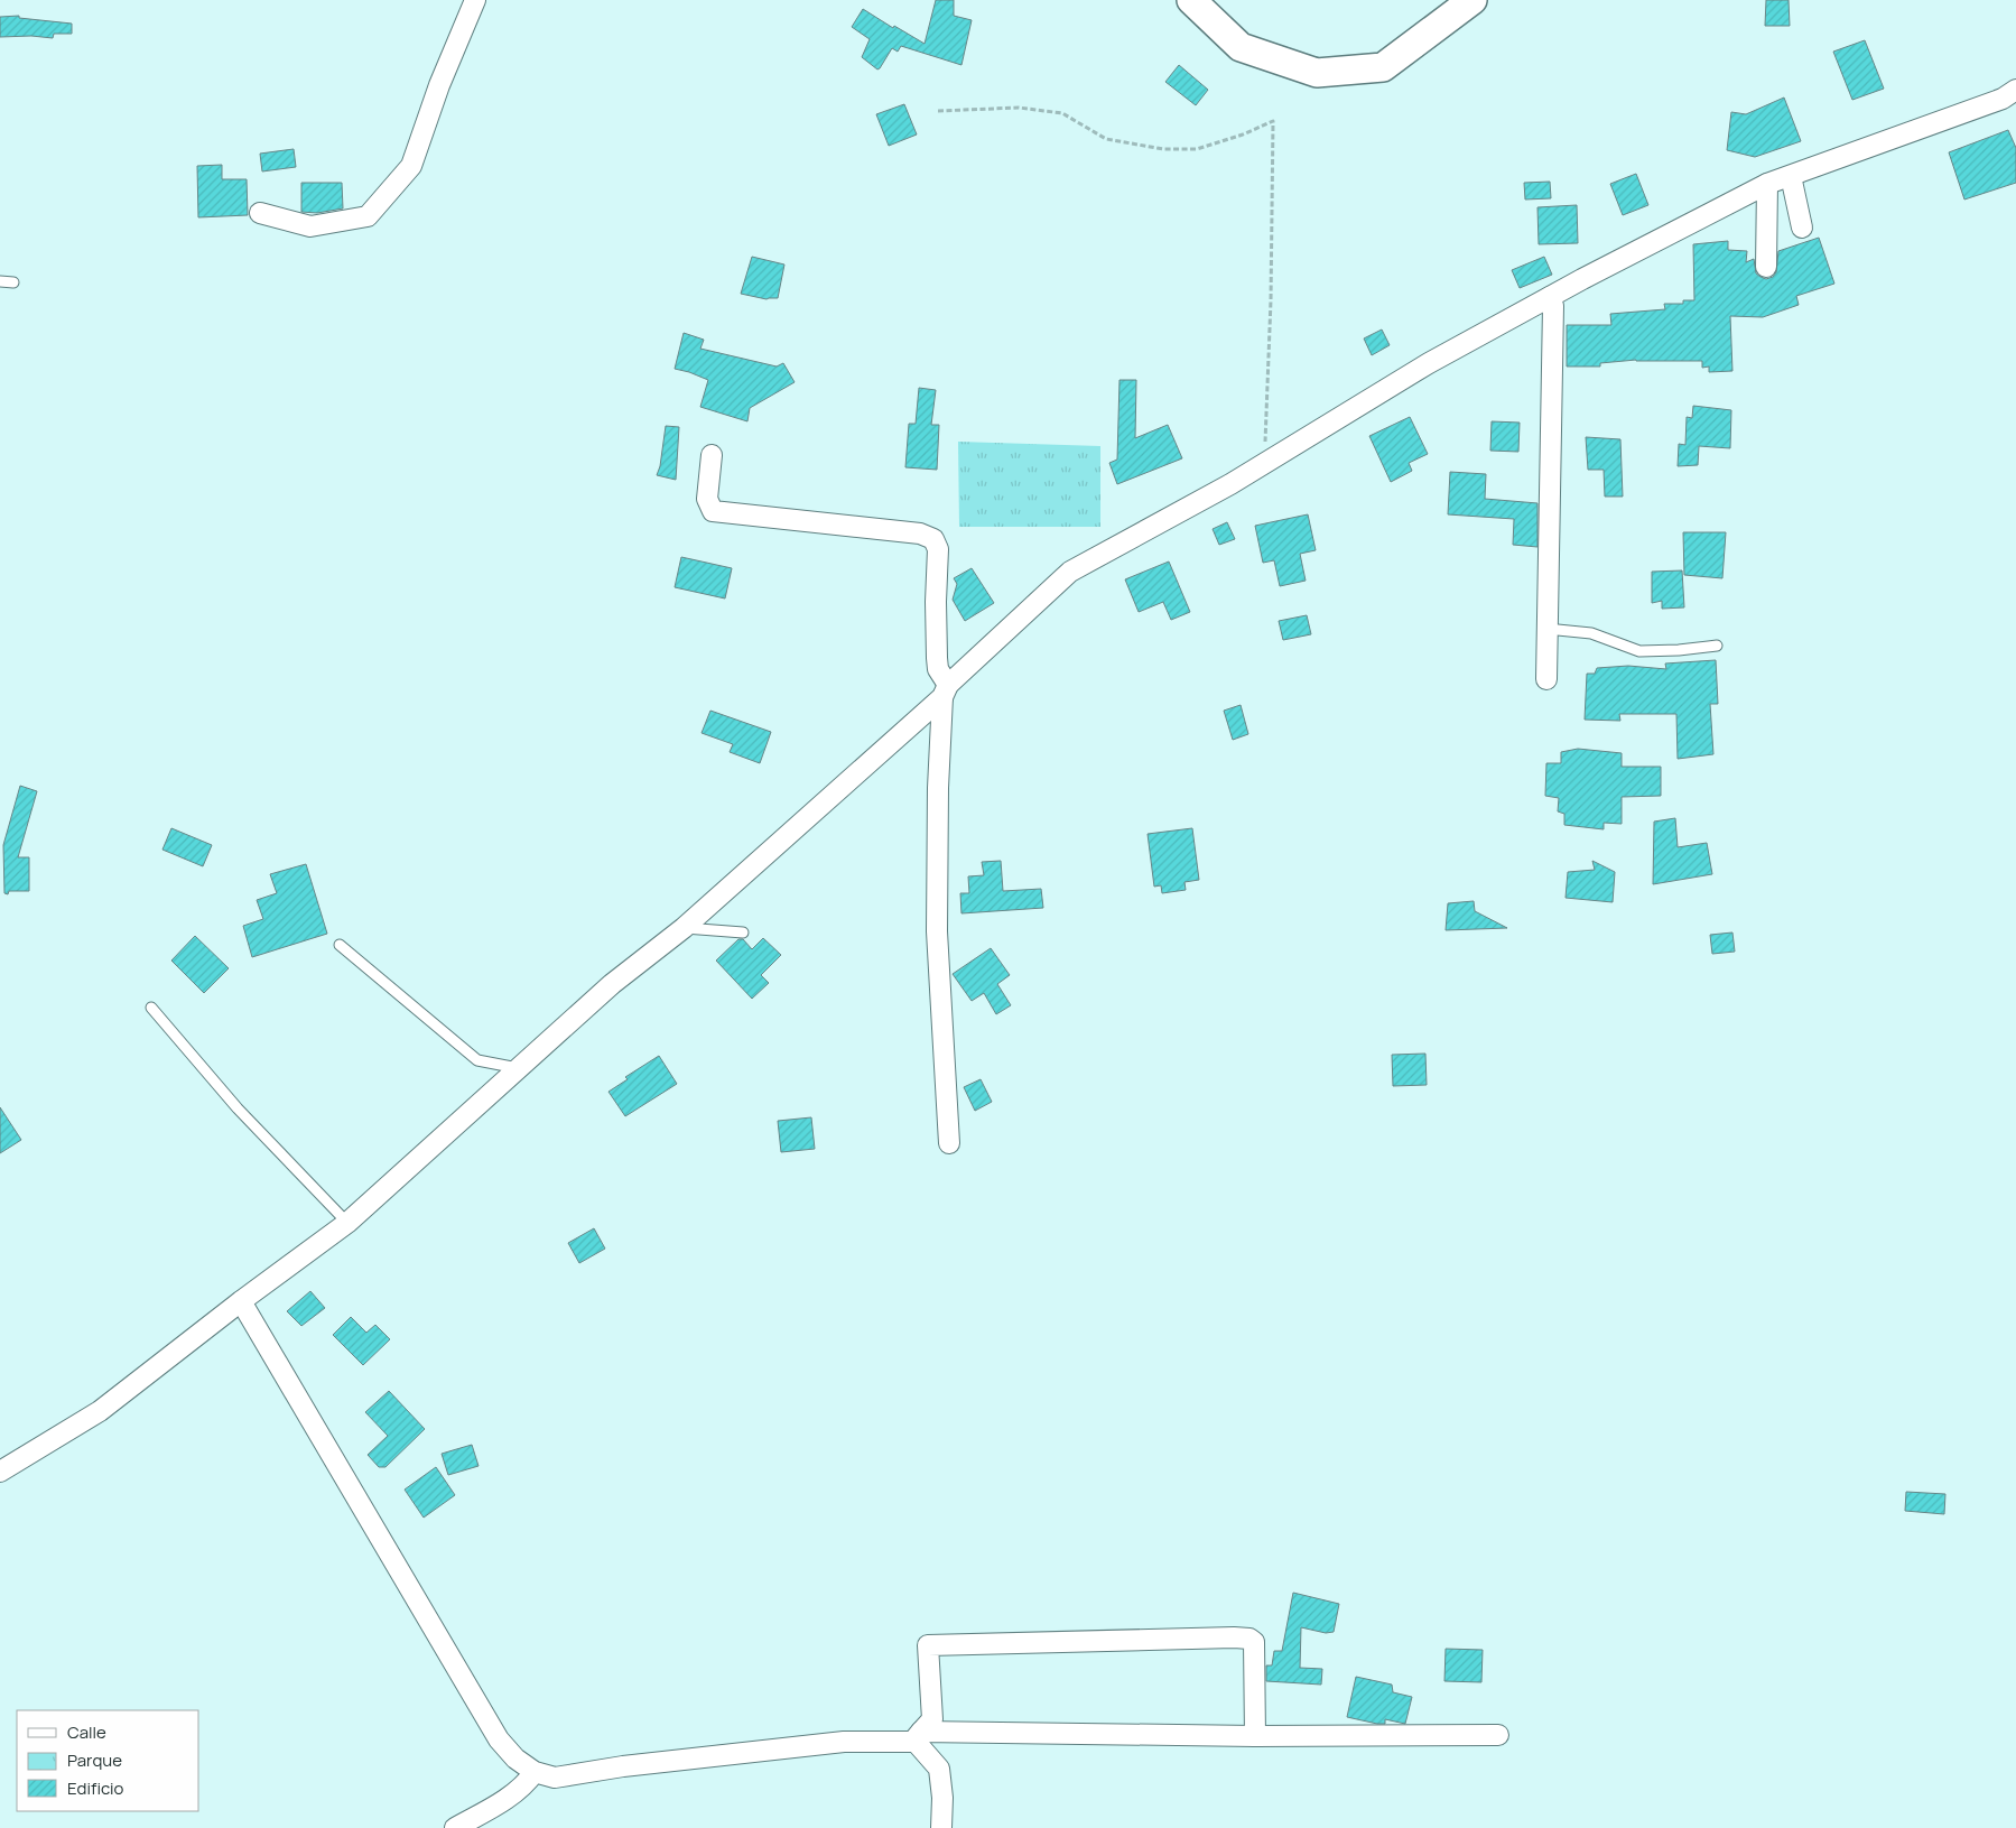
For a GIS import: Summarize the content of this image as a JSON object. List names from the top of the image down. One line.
{"legend":["Calle","Parque","Edificio"]}
